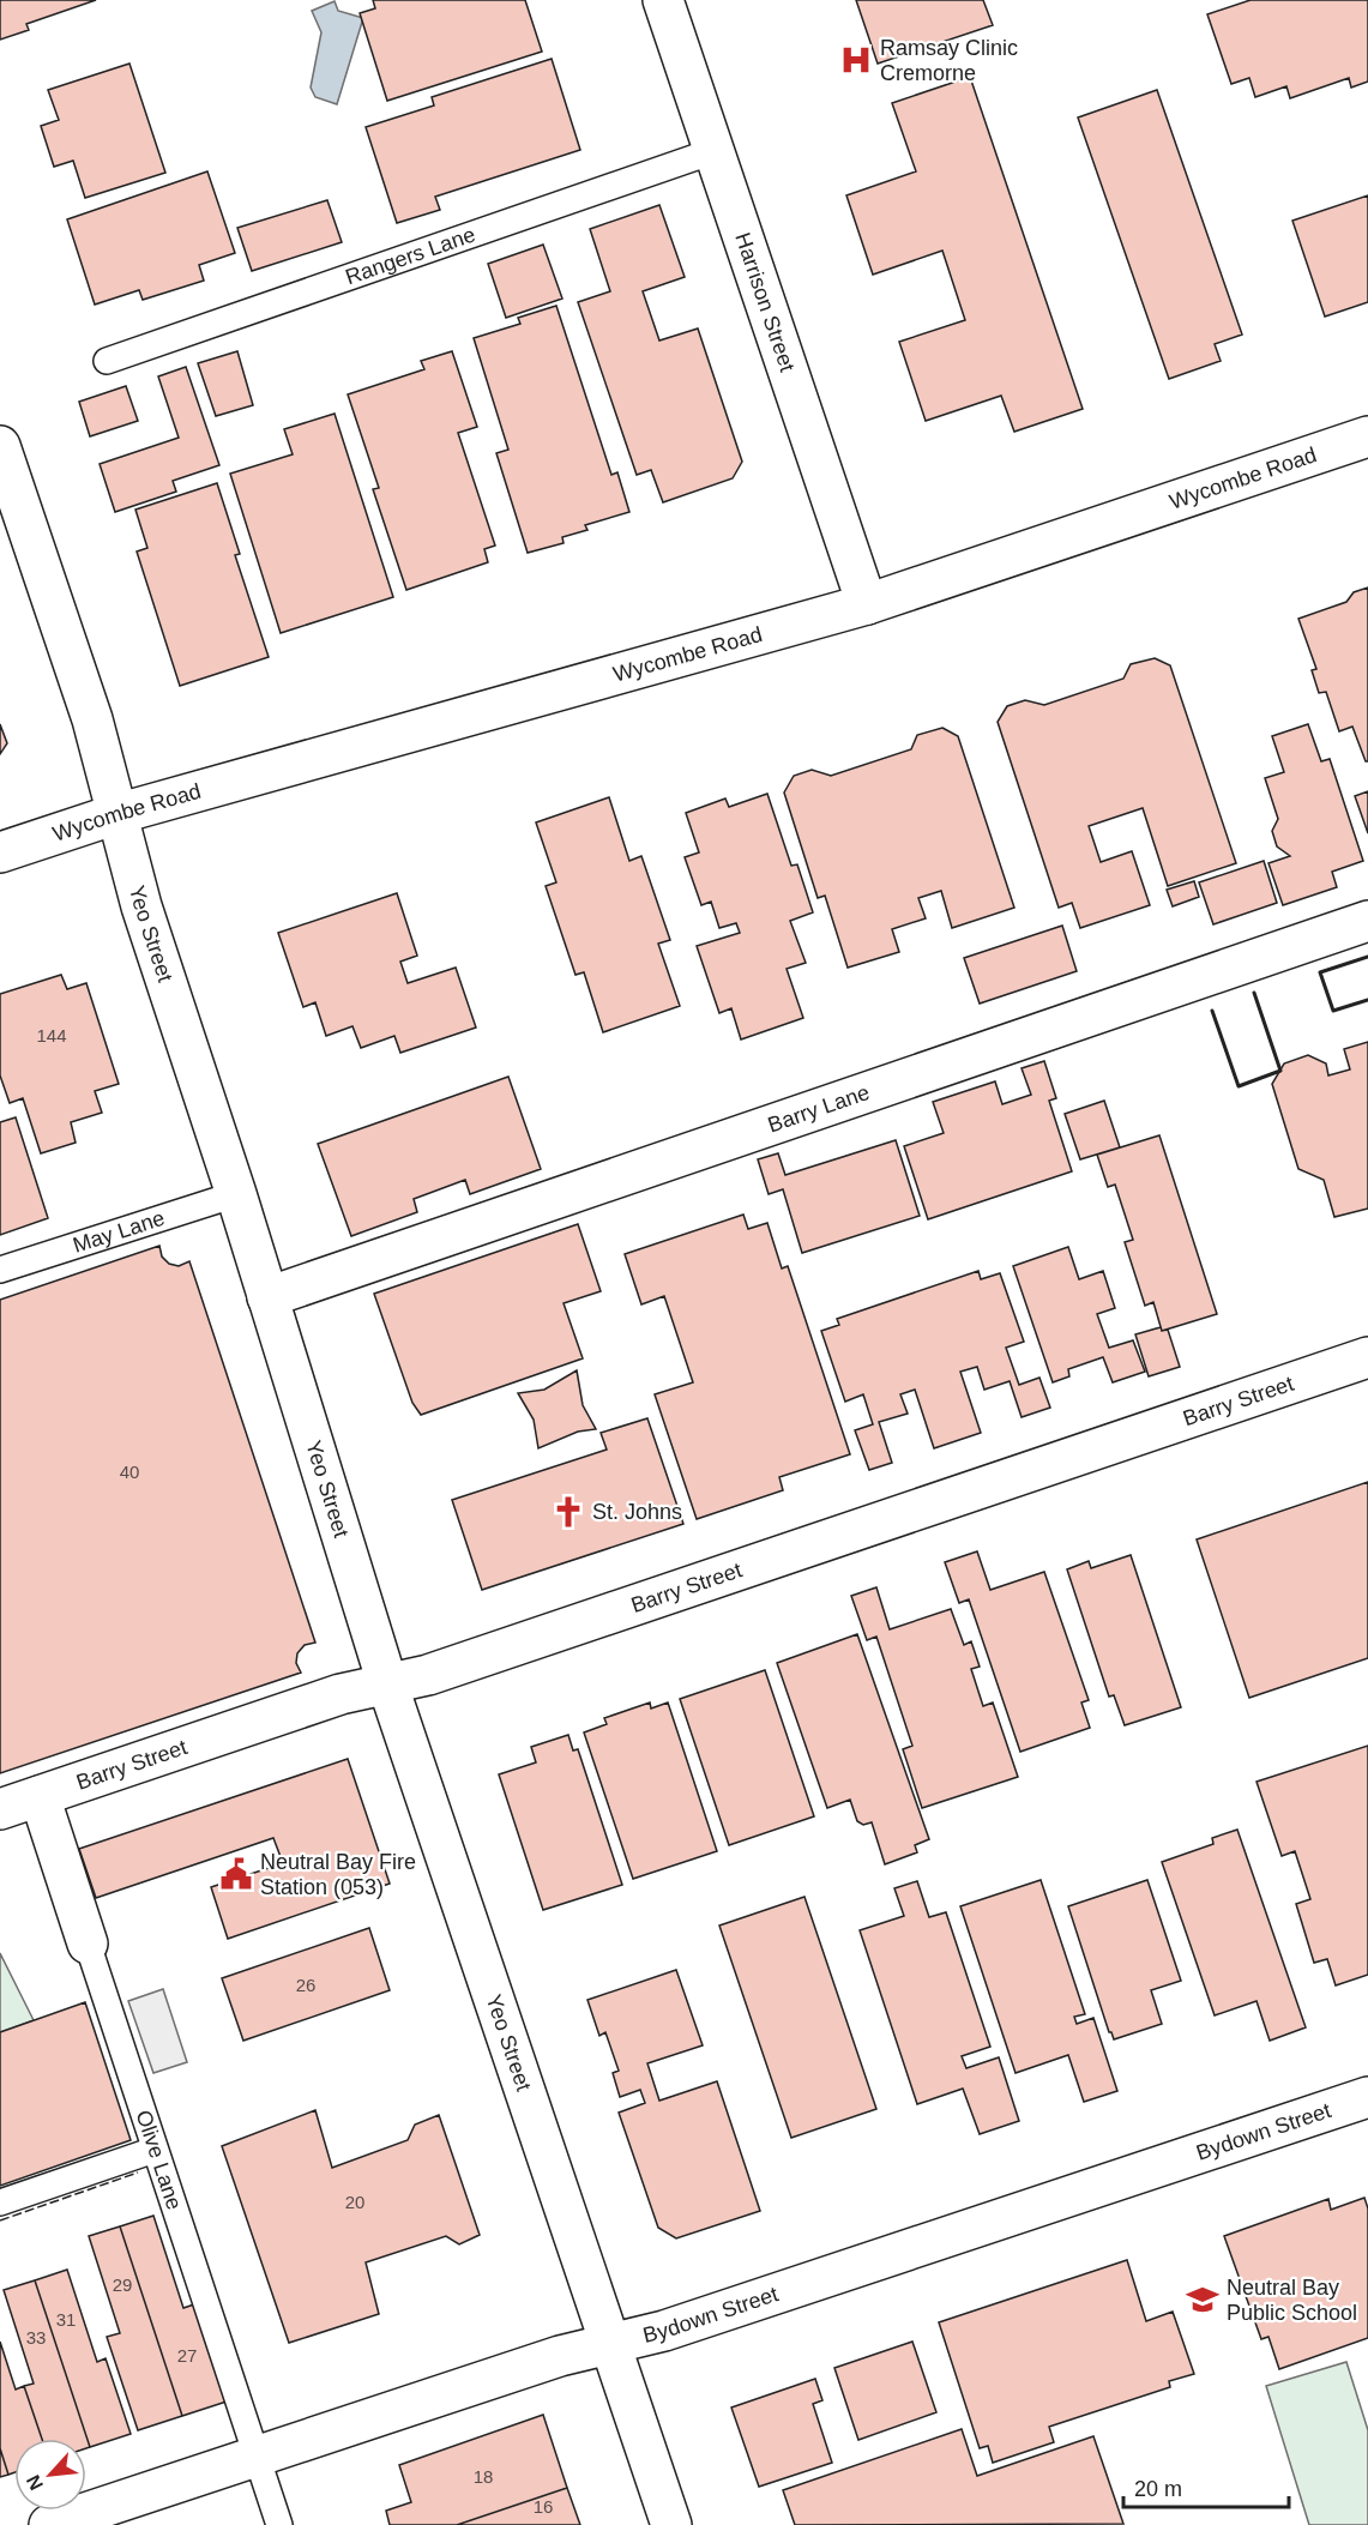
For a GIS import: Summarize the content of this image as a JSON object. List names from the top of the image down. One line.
{"streets":{"street":["Harrison Street","Wycombe Road","Yeo Street","Barry Lane","Barry Street","Bydown Street","Olive Lane"],"lane":["Rangers Lane","May Lane"]},"crossings":[["Rangers Lane","Harrison Street"],["Harrison Street","Wycombe Road"],["Wycombe Road","Yeo Street"],["Yeo Street","Barry Lane"],["Yeo Street","May Lane"],["Yeo Street","Barry Street"],["Yeo Street","Bydown Street"],["Barry Street","Olive Lane"],["Bydown Street","Olive Lane"]],"places":{"hospital":["Ramsay Clinic Cremorne"],"church":["St. Johns"],"public building":["Neutral Bay Fire Station (053)"],"school or university":["Neutral Bay Public School"]},"house_numbers":["144","40","26","20","29","31","33","27","18","16"],"scale_bar":"20 m","north":"bottom left"}
